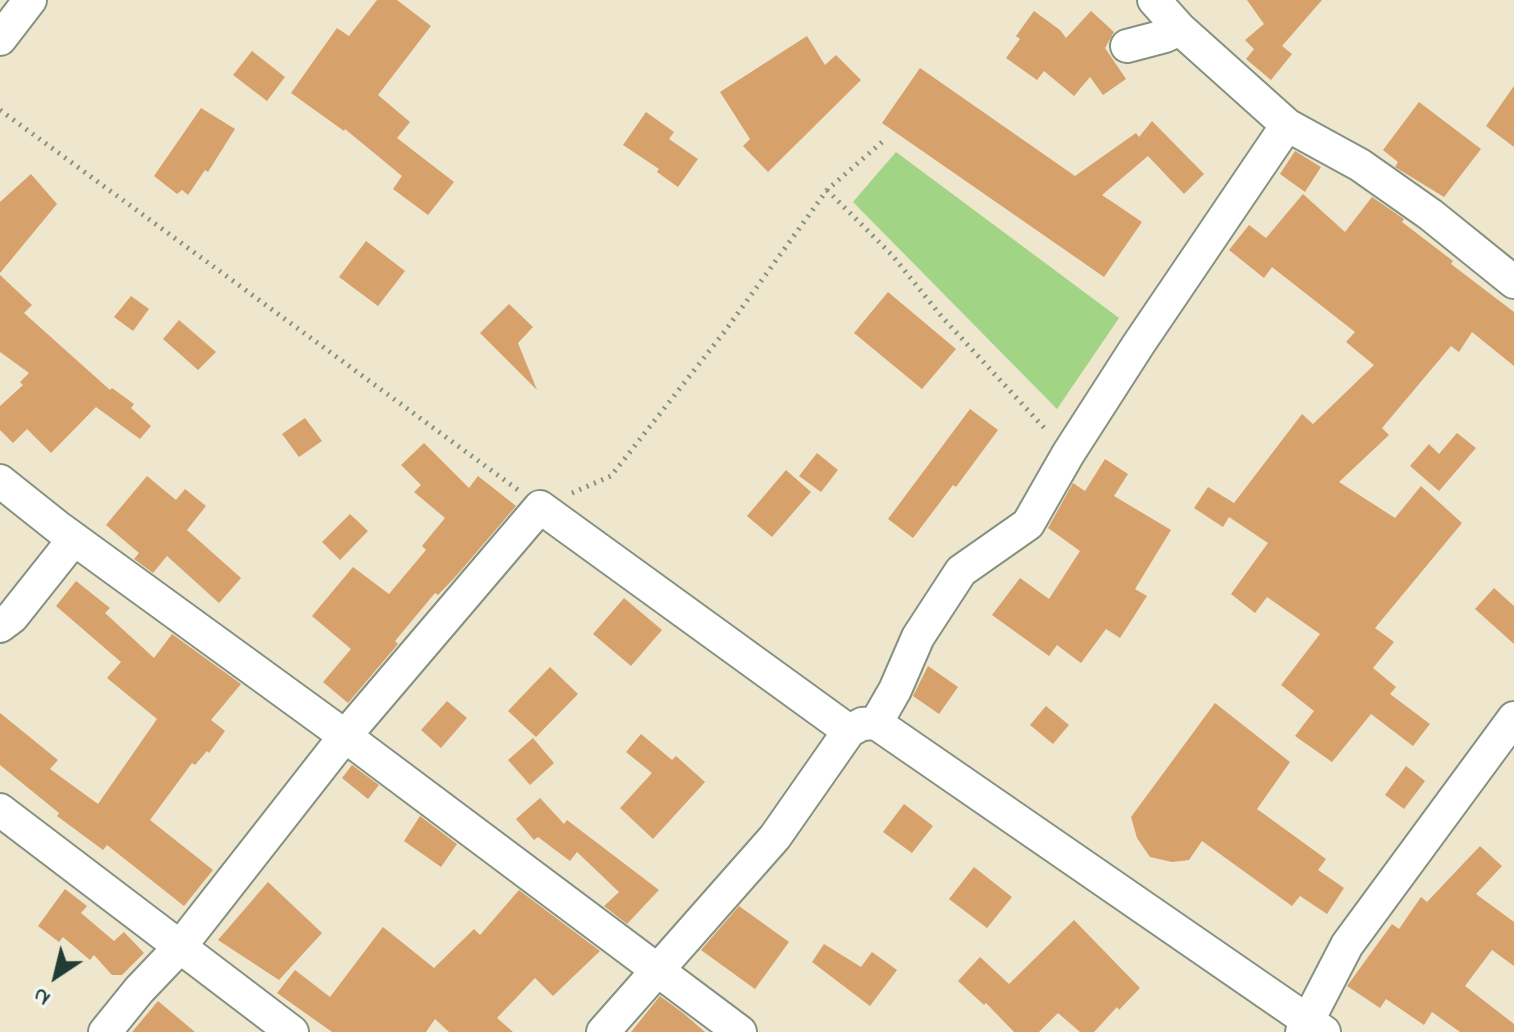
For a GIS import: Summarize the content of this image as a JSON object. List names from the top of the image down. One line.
{"north":"bottom left"}
